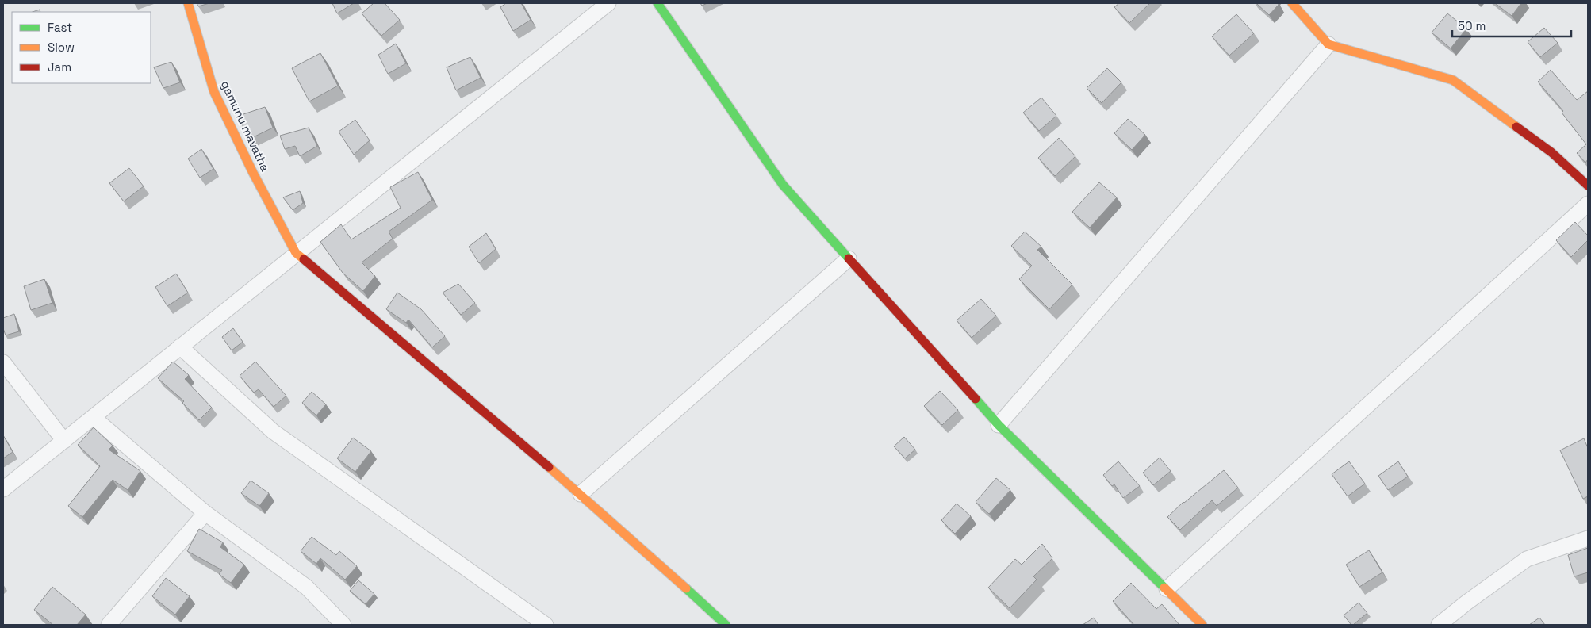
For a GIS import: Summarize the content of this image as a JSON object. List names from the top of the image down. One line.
{"streets":{"street":["gamunu mavatha"]},"legend":["Fast","Slow","Jam"],"scale_bar":"50 m"}
